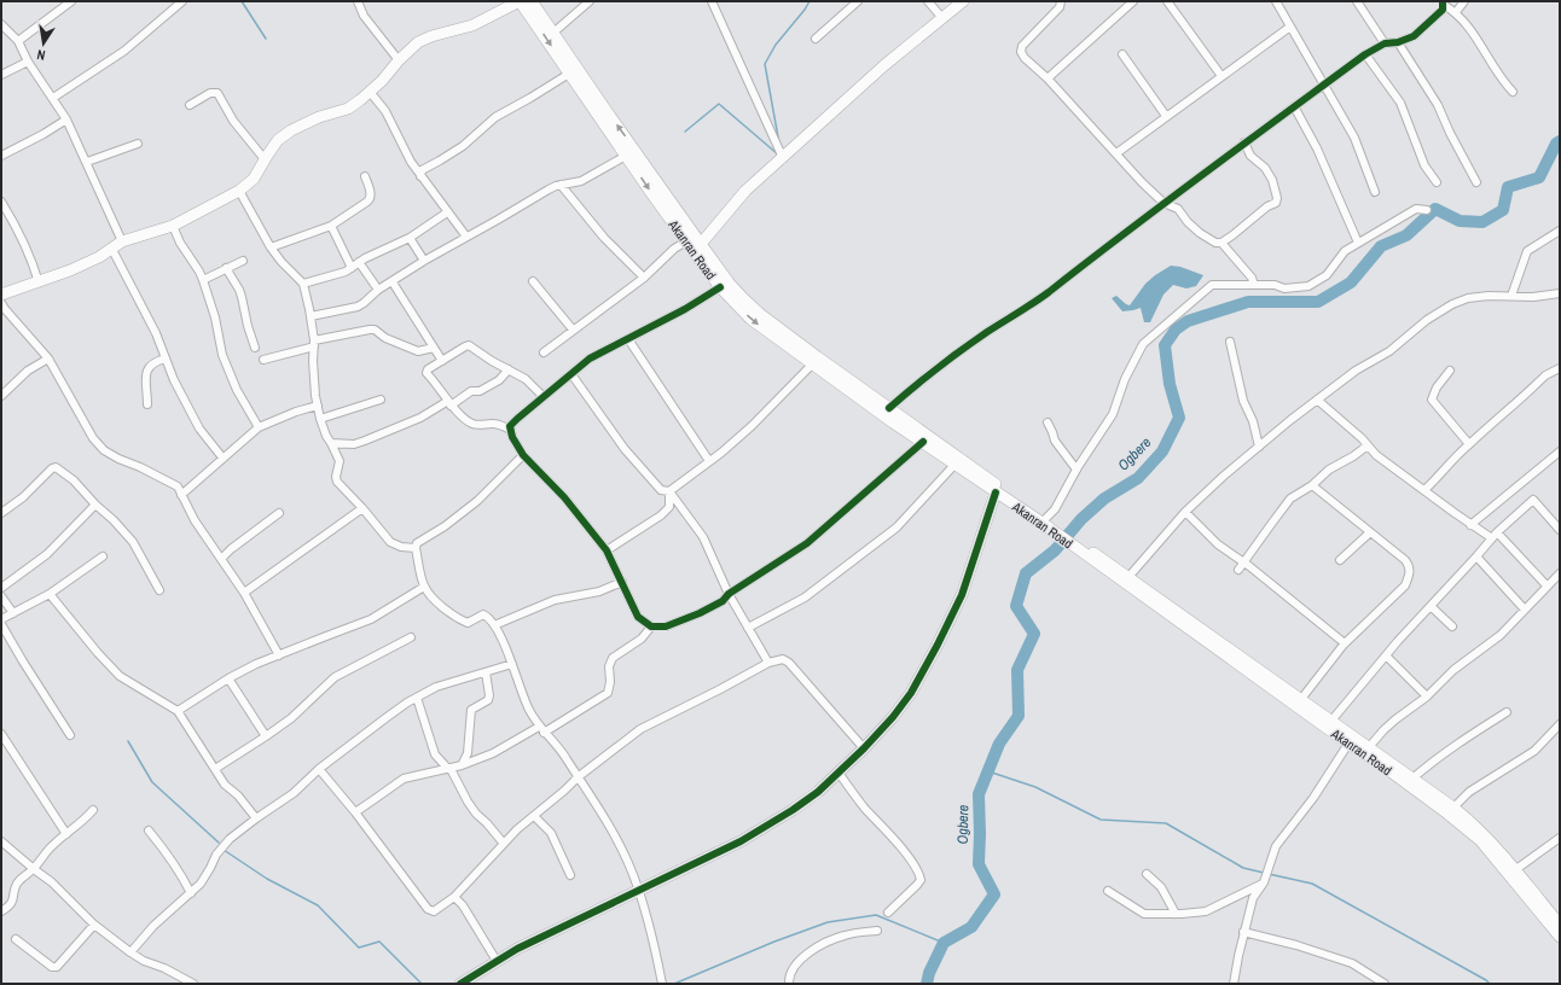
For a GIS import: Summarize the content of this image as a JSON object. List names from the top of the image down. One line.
{"streets":{"main road":["Akanran Road"]},"water":["Ogbere"],"north":"bottom"}
